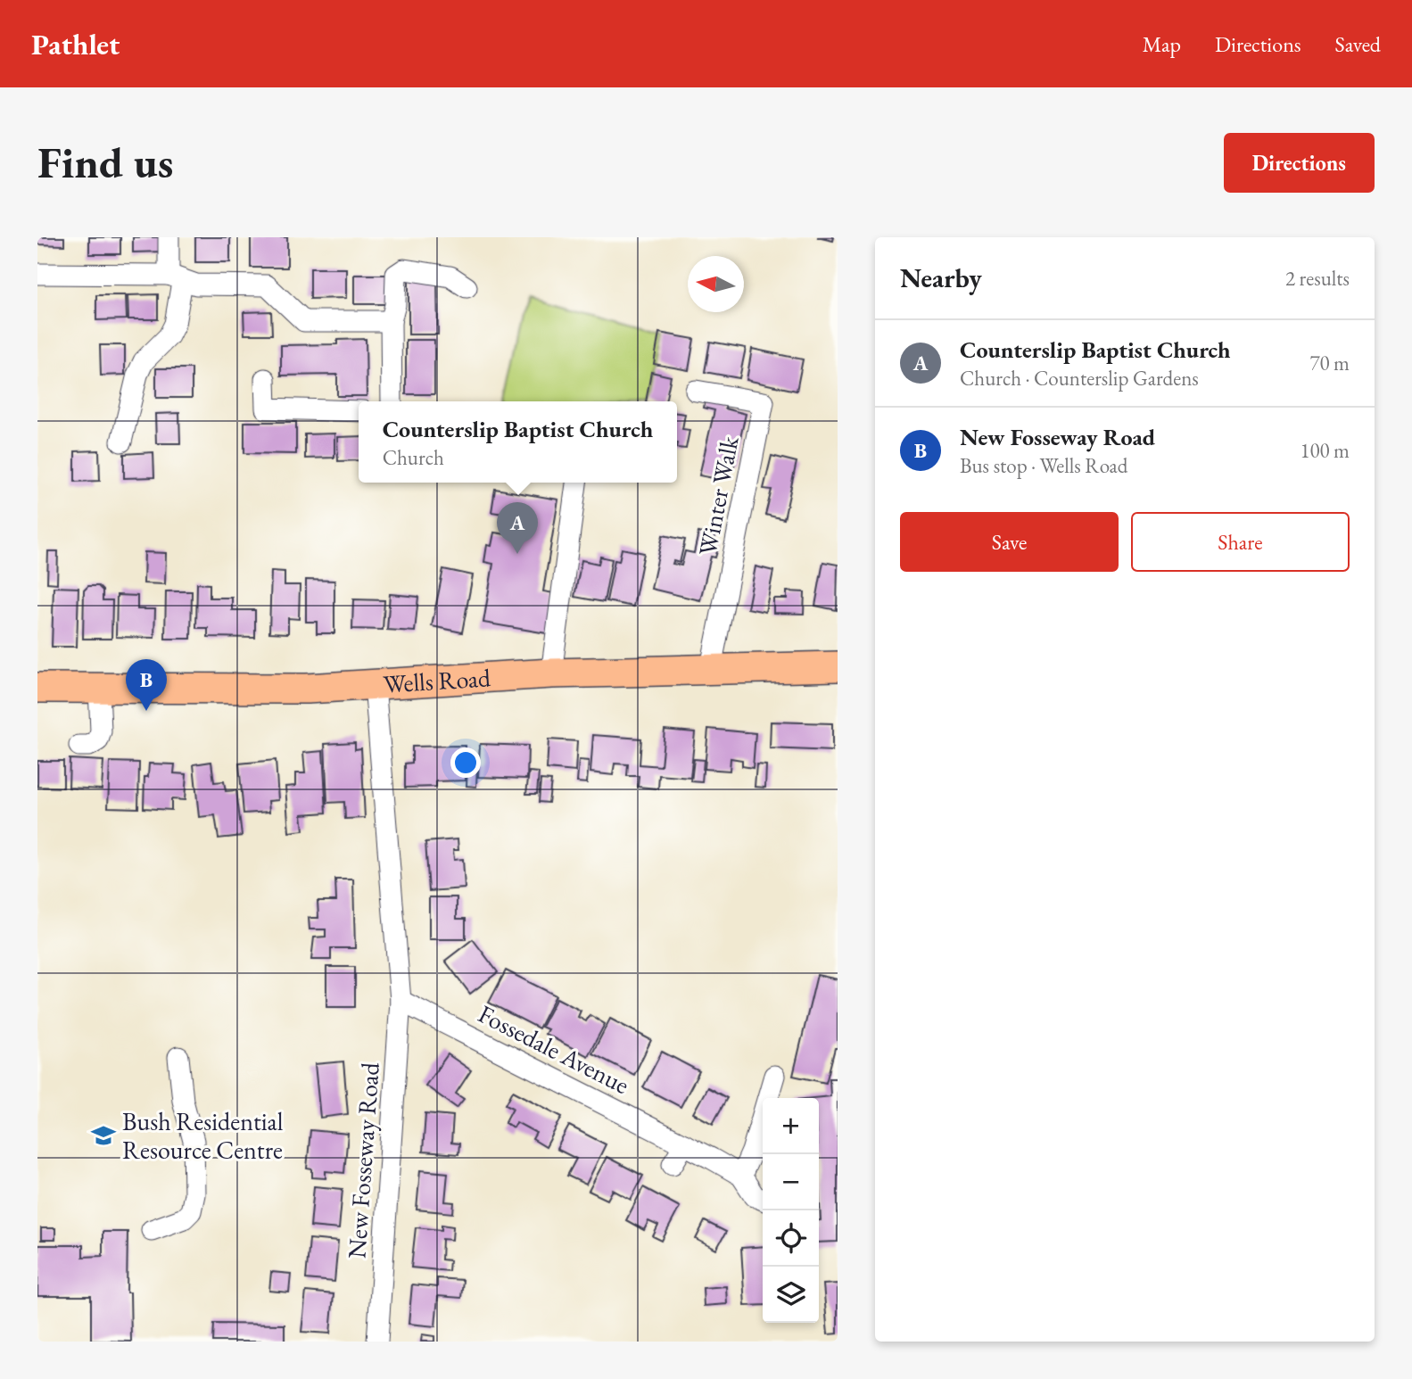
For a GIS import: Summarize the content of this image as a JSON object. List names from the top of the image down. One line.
{"streets":{"highway":["Wells Road"],"street":["Winter Walk","Fossedale Avenue","New Fosseway Road"]},"crossings":[["Winter Walk","Wells Road"],["Wells Road","New Fosseway Road"],["Fossedale Avenue","New Fosseway Road"]],"places":{"school or university":["Bush Residential Resource Centre"]},"north":"left","page":{"header":"Pathlet","nav":["Map","Directions","Saved"],"buttons":["Directions",["Save","Share"]],"title":"Find us","heading":["Nearby","2 results"],"list":[{"mark":"A","name":"Counterslip Baptist Church","note":"Church · Counterslip Gardens","value":"70 m"},{"mark":"B","name":"New Fosseway Road","note":"Bus stop · Wells Road","value":"100 m"}],"popup":["Counterslip Baptist Church","Church"],"pins":["A","B"],"map_buttons":["+","−"]}}
